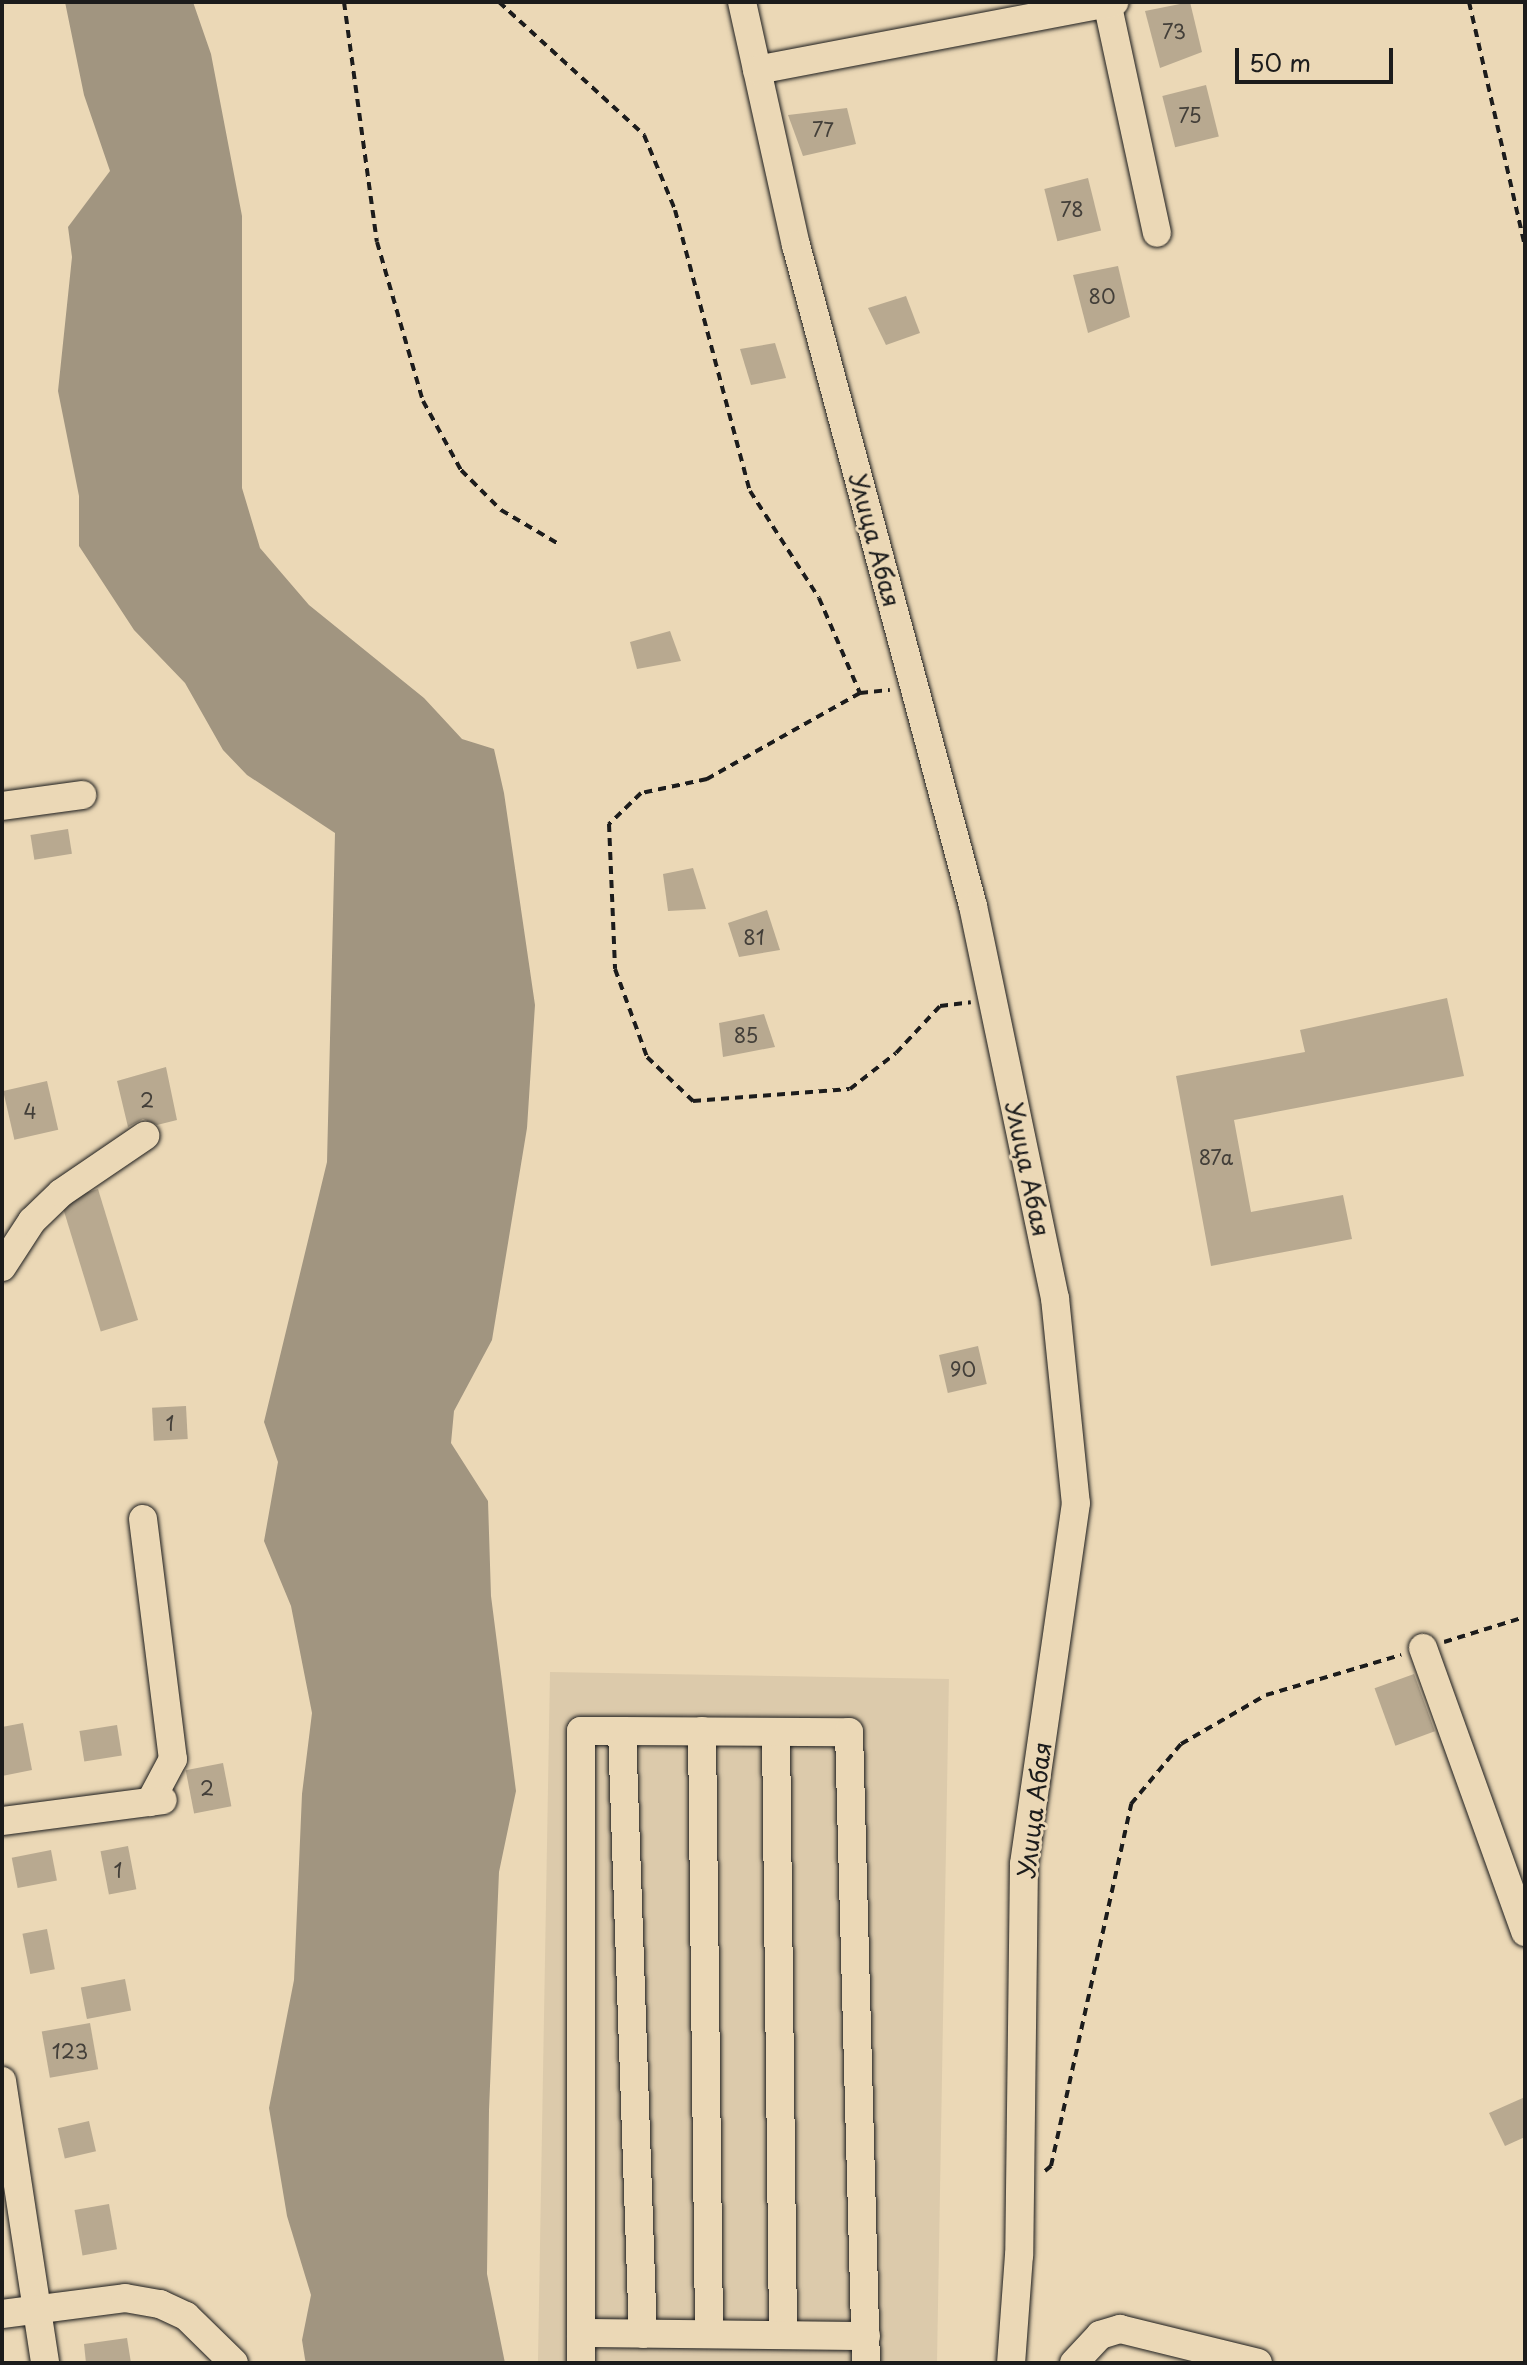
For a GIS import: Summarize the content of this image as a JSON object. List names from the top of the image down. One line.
{"streets":{"street":["Улица Абая"]},"house_numbers":["73","75","77","78","80","81","85","2","4","87а","90","1","2","1","123"],"scale_bar":"50 m"}
